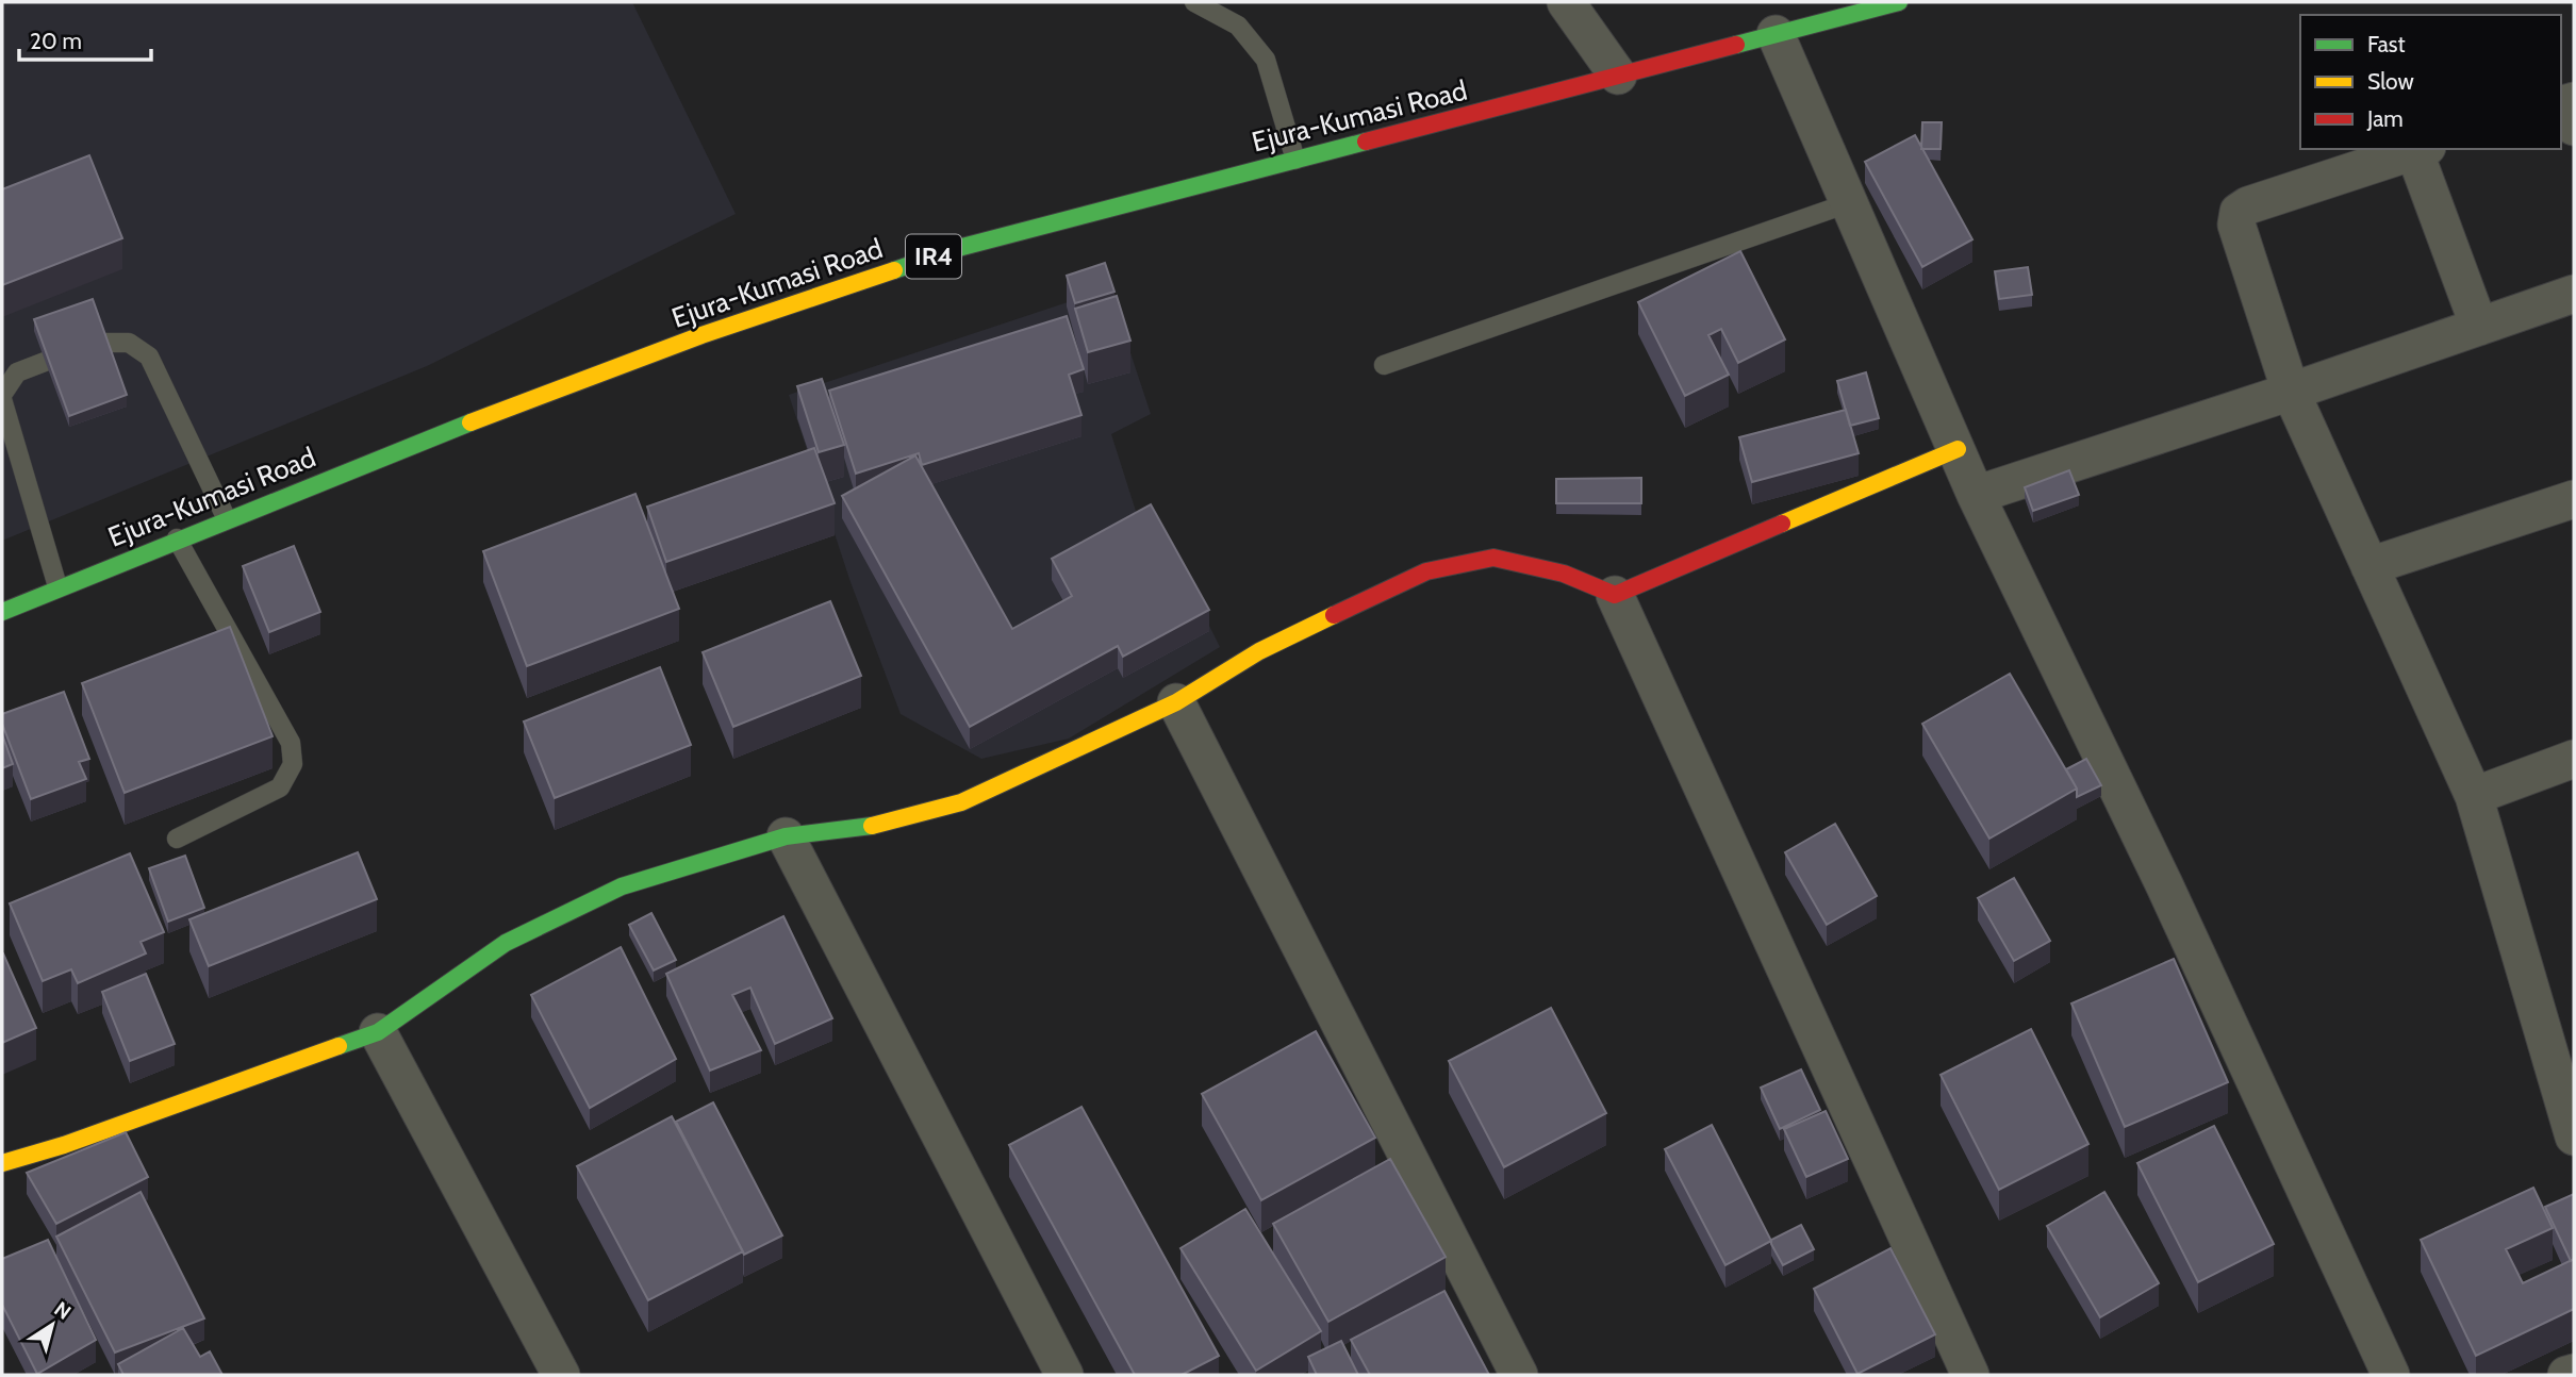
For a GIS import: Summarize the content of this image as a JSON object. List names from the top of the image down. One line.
{"streets":{"street":["Ejura-Kumasi Road","IR4"]},"legend":["Fast","Slow","Jam"],"scale_bar":"20 m","north":"top right"}
